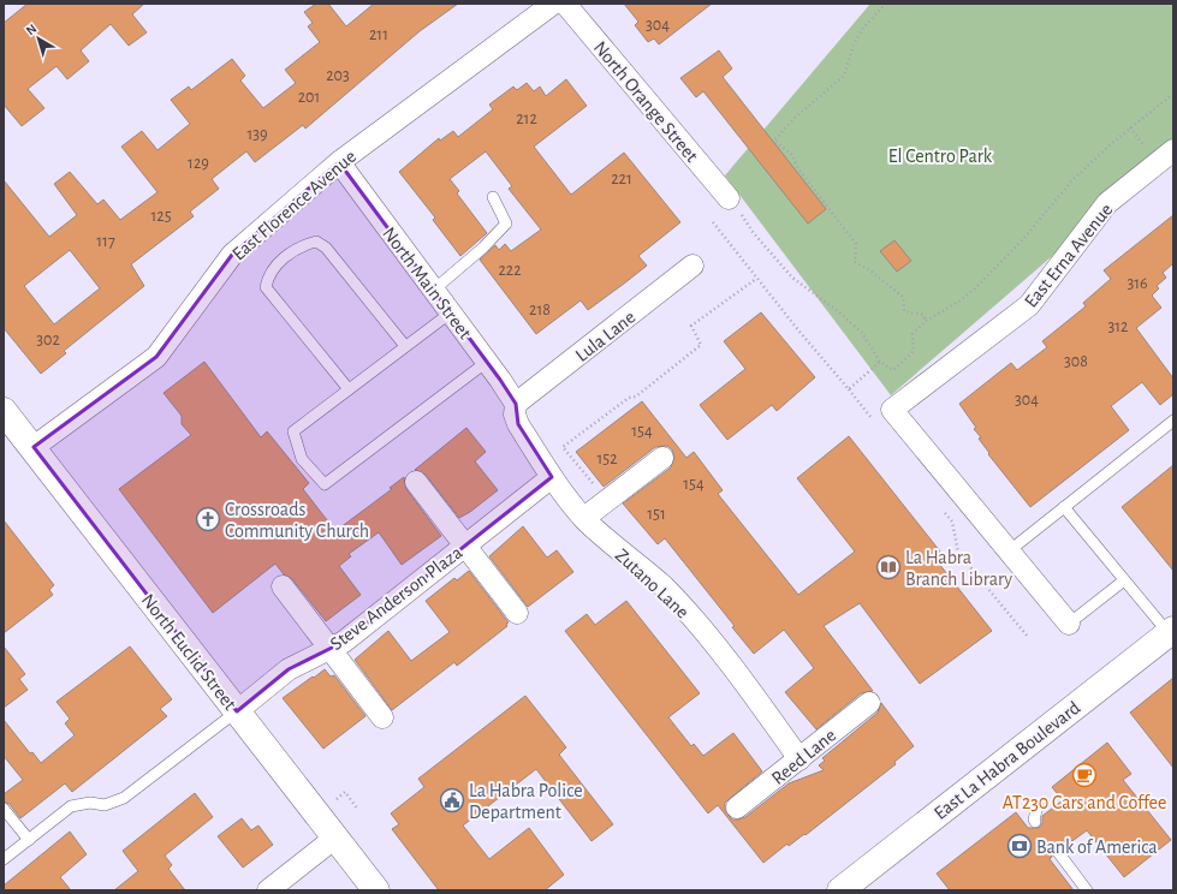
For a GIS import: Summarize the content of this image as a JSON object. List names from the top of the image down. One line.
{"streets":{"street":["North Orange Street","East Florence Avenue","East Erna Avenue","North Main Street","Lula Lane","Zutano Lane","Steve Anderson Plaza","North Euclid Street","Reed Lane","East La Habra Boulevard"]},"crossings":[["East Florence Avenue","North Main Street"],["East Florence Avenue","North Euclid Street"],["North Main Street","Lula Lane"],["North Main Street","Zutano Lane"],["Lula Lane","Zutano Lane"],["Zutano Lane","Steve Anderson Plaza"],["Zutano Lane","Reed Lane"],["Steve Anderson Plaza","North Euclid Street"]],"parks":["El Centro Park"],"places":{"church":["Crossroads Community Church"],"library":["La Habra Branch Library"],"cafe":["AT230 Cars and Coffee"],"public building":["La Habra Police Department"],"bank":["Bank of America"]},"house_numbers":["304","211","203","201","212","139","129","221","125","117","222","316","218","312","302","308","304","154","152","154","151"],"north":"top left"}
